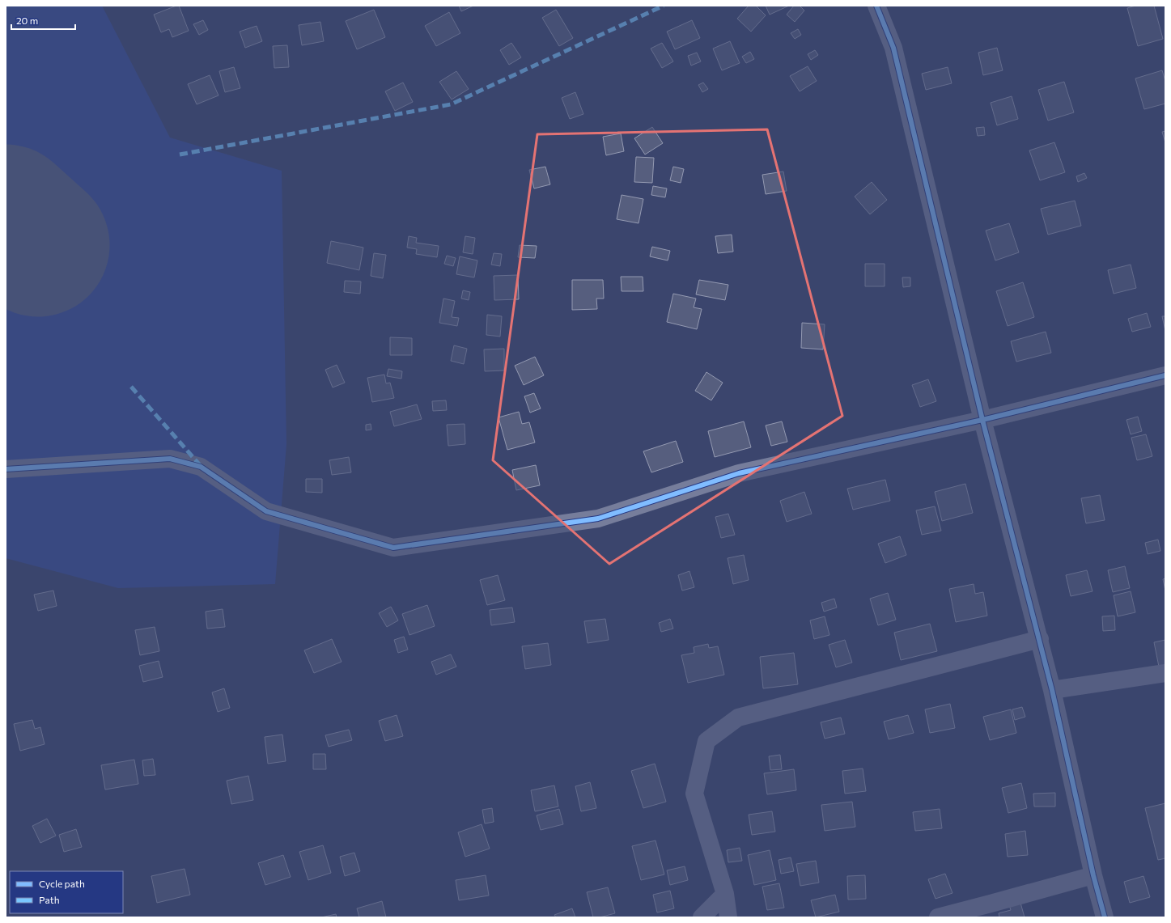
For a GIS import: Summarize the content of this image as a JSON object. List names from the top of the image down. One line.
{"legend":["Cycle path","Path"],"scale_bar":"20 m"}
